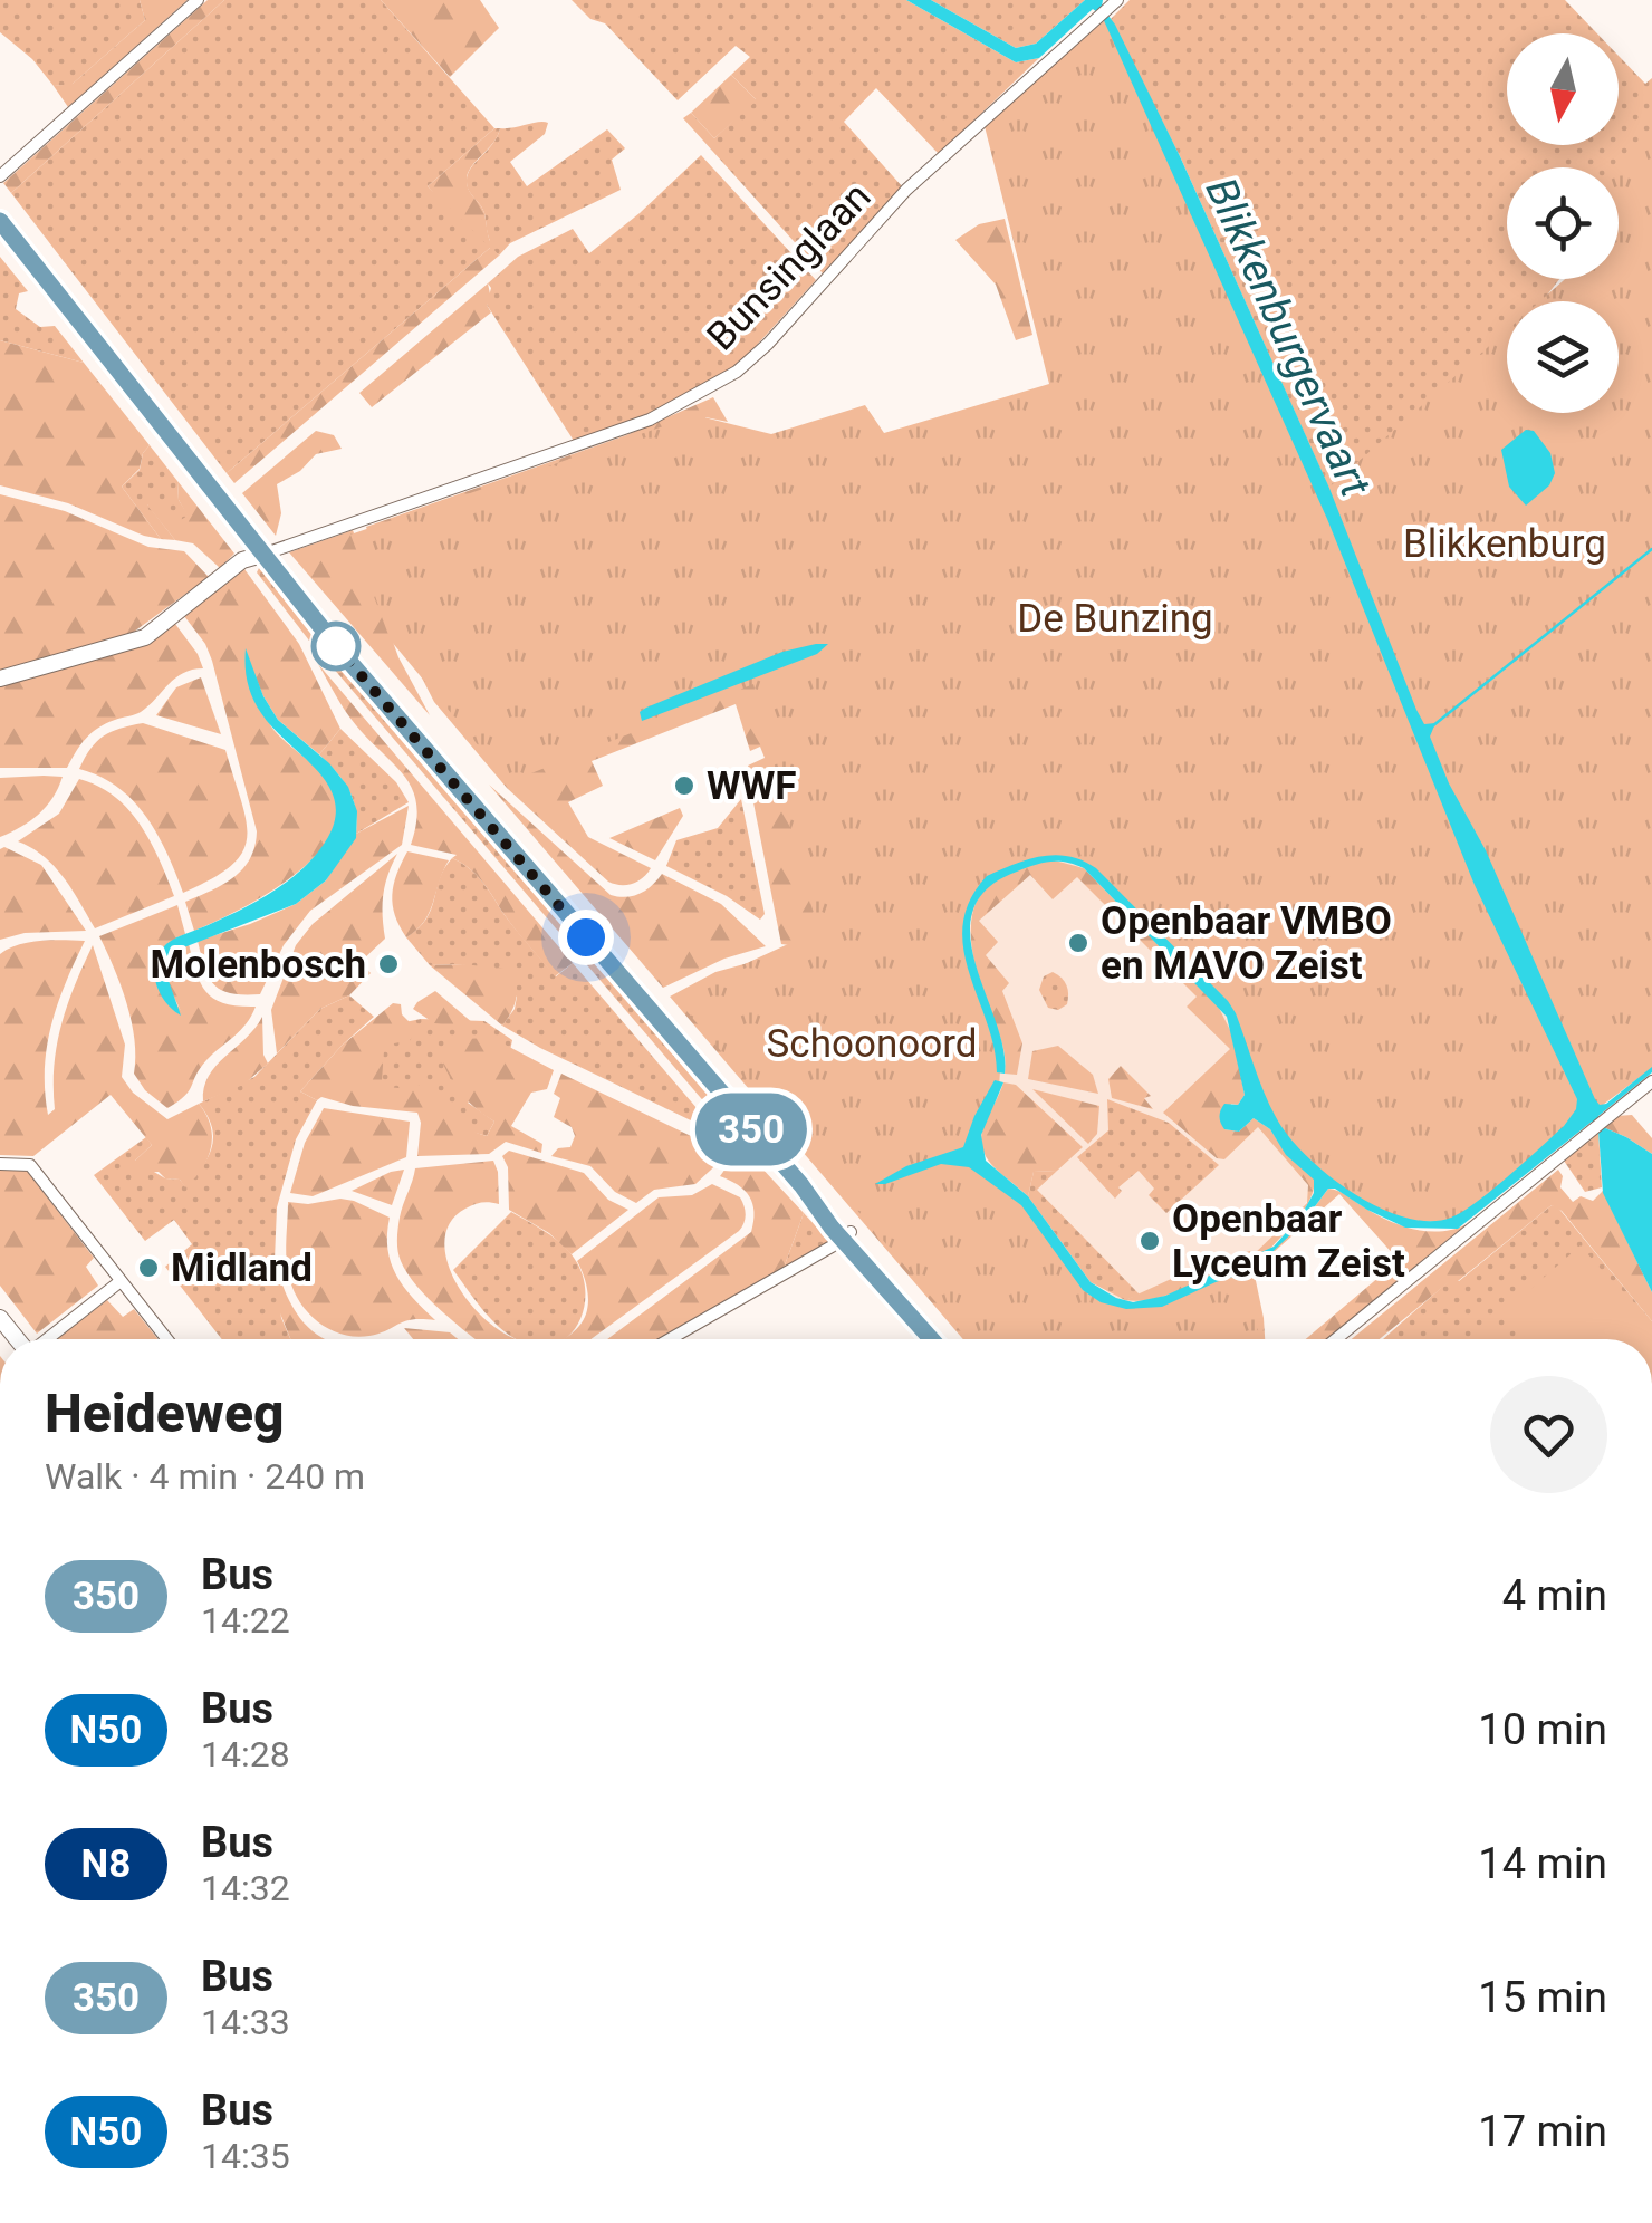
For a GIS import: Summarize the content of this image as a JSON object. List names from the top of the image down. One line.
{"streets":{"street":["Bunsinglaan"]},"water":["Blikkenburgervaart"],"parks":["Blikkenburg","De Bunzing","Schoonoord"],"places":["WWF","Openbaar VMBO en MAVO Zeist","Molenbosch","Openbaar Lyceum Zeist","Midland"],"lines":["bus line 350"],"north":"bottom","page":{"on_map":"350","heading":["Heideweg","Walk · 4 min · 240 m"],"list":[{"mark":"350","name":"Bus","note":"14:22","value":"4 min"},{"mark":"N50","name":"Bus","note":"14:28","value":"10 min"},{"mark":"N8","name":"Bus","note":"14:32","value":"14 min"},{"mark":"350","name":"Bus","note":"14:33","value":"15 min"},{"mark":"N50","name":"Bus","note":"14:35","value":"17 min"}]}}
